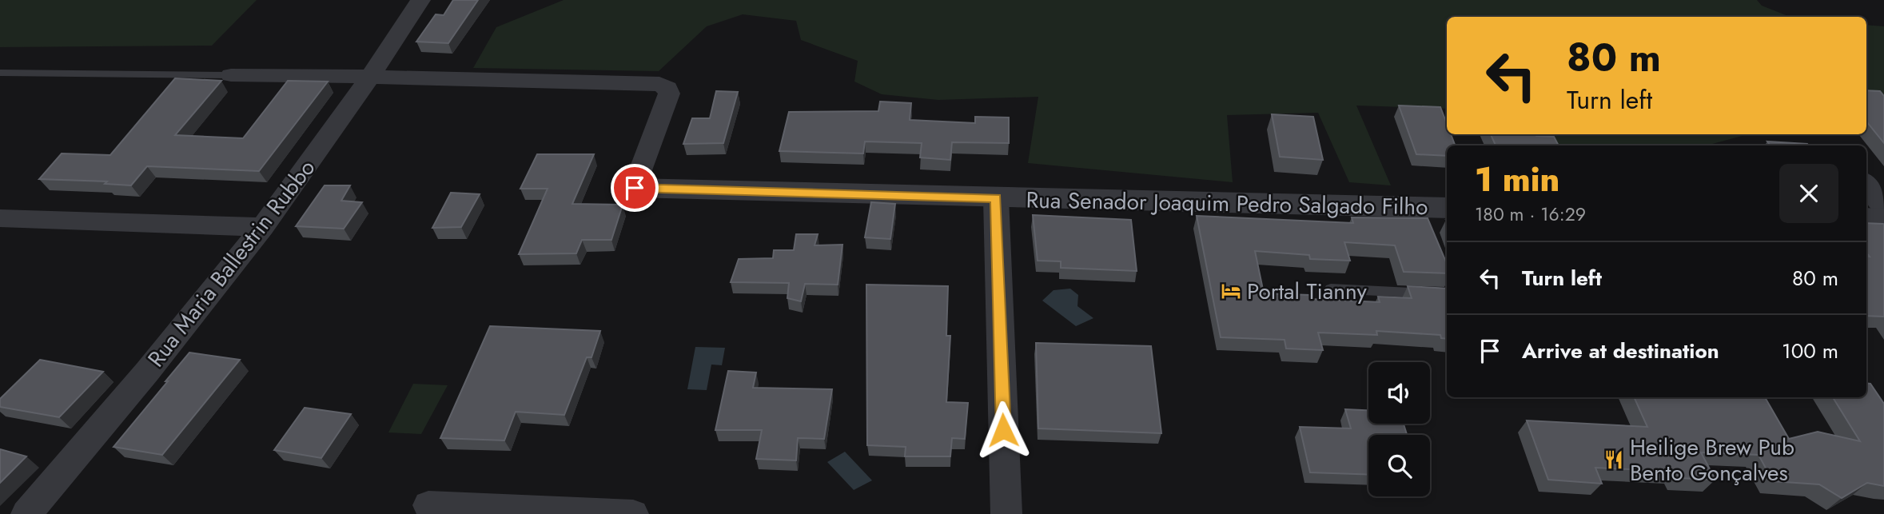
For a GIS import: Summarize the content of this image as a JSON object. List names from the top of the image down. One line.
{"streets":{"street":["Rua Senador Joaquim Pedro Salgado Filho","Rua Maria Ballestrin Rubbo"]},"places":{"hotel":["Portal Tianny"],"restaurant":["Heilige Brew Pub Bento Gonçalves"]},"page":{"turn":["80 m","Turn left"],"heading":["1 min","180 m · 16:29"],"list":[{"name":"Turn left","value":"80 m"},{"name":"Arrive at destination","value":"100 m"}]}}
